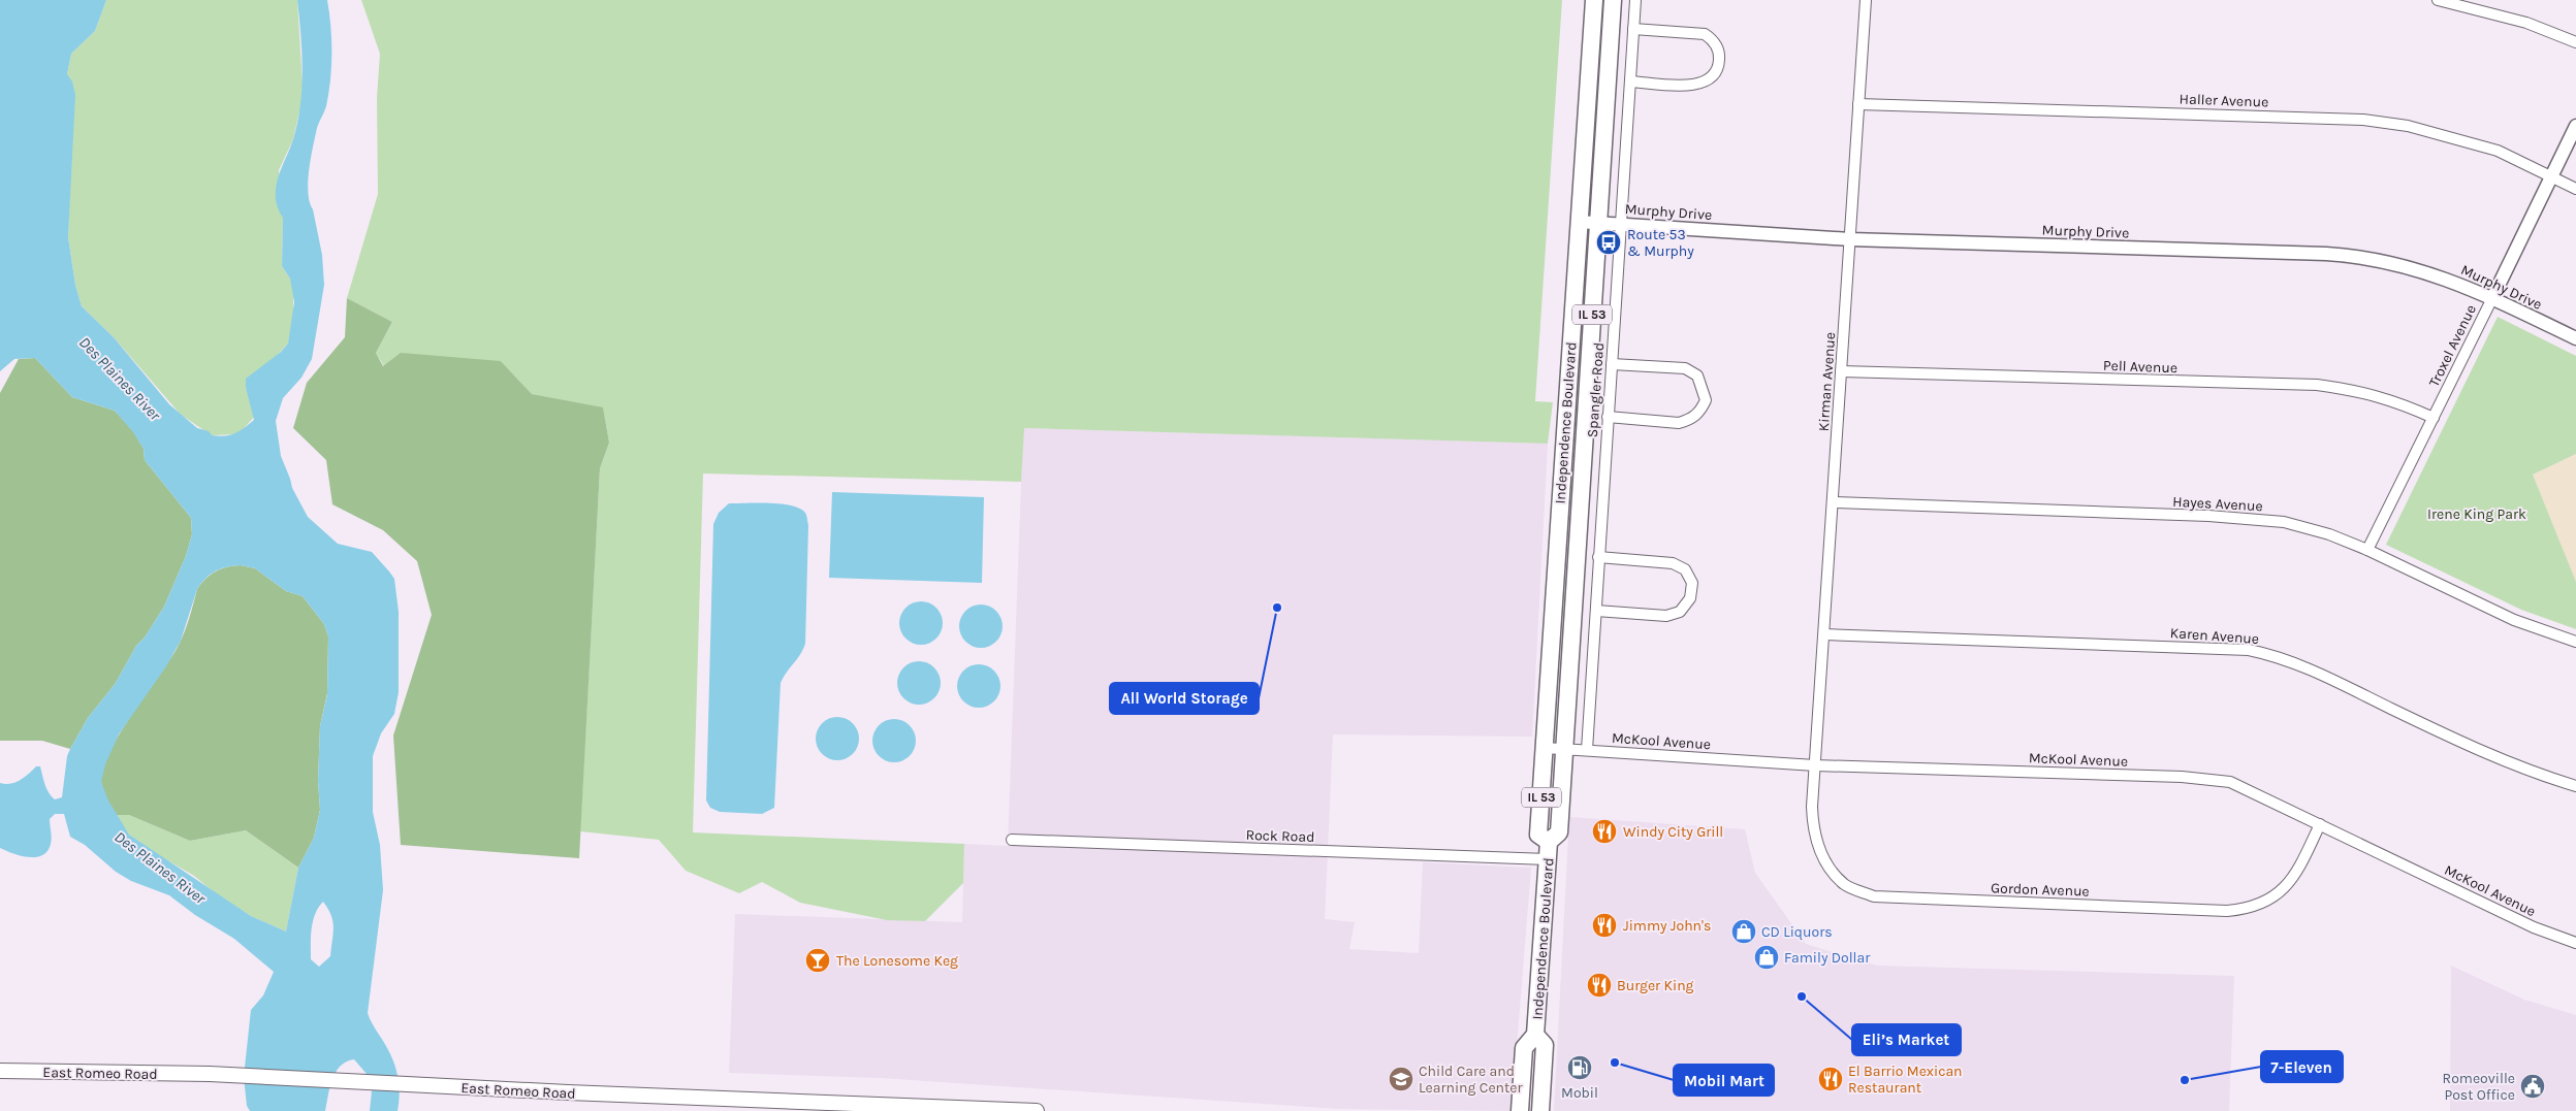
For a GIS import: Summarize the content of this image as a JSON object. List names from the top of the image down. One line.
{"streets":{"main road":["IL 53","Independence Boulevard","East Romeo Road"],"street":["Haller Avenue","Murphy Drive","Troxel Avenue","Pell Avenue","Kirman Avenue","Spangler Road","Hayes Avenue","Karen Avenue","McKool Avenue","Rock Road","Gordon Avenue"]},"crossings":[["Haller Avenue","Troxel Avenue"],["Haller Avenue","Kirman Avenue"],["Murphy Drive","Troxel Avenue"],["Murphy Drive","Kirman Avenue"],["Murphy Drive","Spangler Road"],["Murphy Drive","Independence Boulevard"],["Troxel Avenue","Pell Avenue"],["Troxel Avenue","Hayes Avenue"],["Pell Avenue","Kirman Avenue"],["Kirman Avenue","Hayes Avenue"],["Kirman Avenue","Karen Avenue"],["Kirman Avenue","McKool Avenue"],["Kirman Avenue","Gordon Avenue"],["Spangler Road","McKool Avenue"],["Independence Boulevard","McKool Avenue"],["Independence Boulevard","Rock Road"],["McKool Avenue","Gordon Avenue"]],"water":["Des Plaines River"],"parks":["Irene King Park"],"places":{"bus stop":["Route 53 & Murphy"],"other":["All World Storage","Eli’s Market","Mobil Mart","7-Eleven"],"restaurant":["Windy City Grill","Jimmy John's","Burger King","El Barrio Mexican Restaurant"],"shop":["CD Liquors","Family Dollar"],"bar":["The Lonesome Keg"],"fuel station":["Mobil"],"school or university":["Child Care and Learning Center"],"public building":["Romeoville Post Office"]}}
